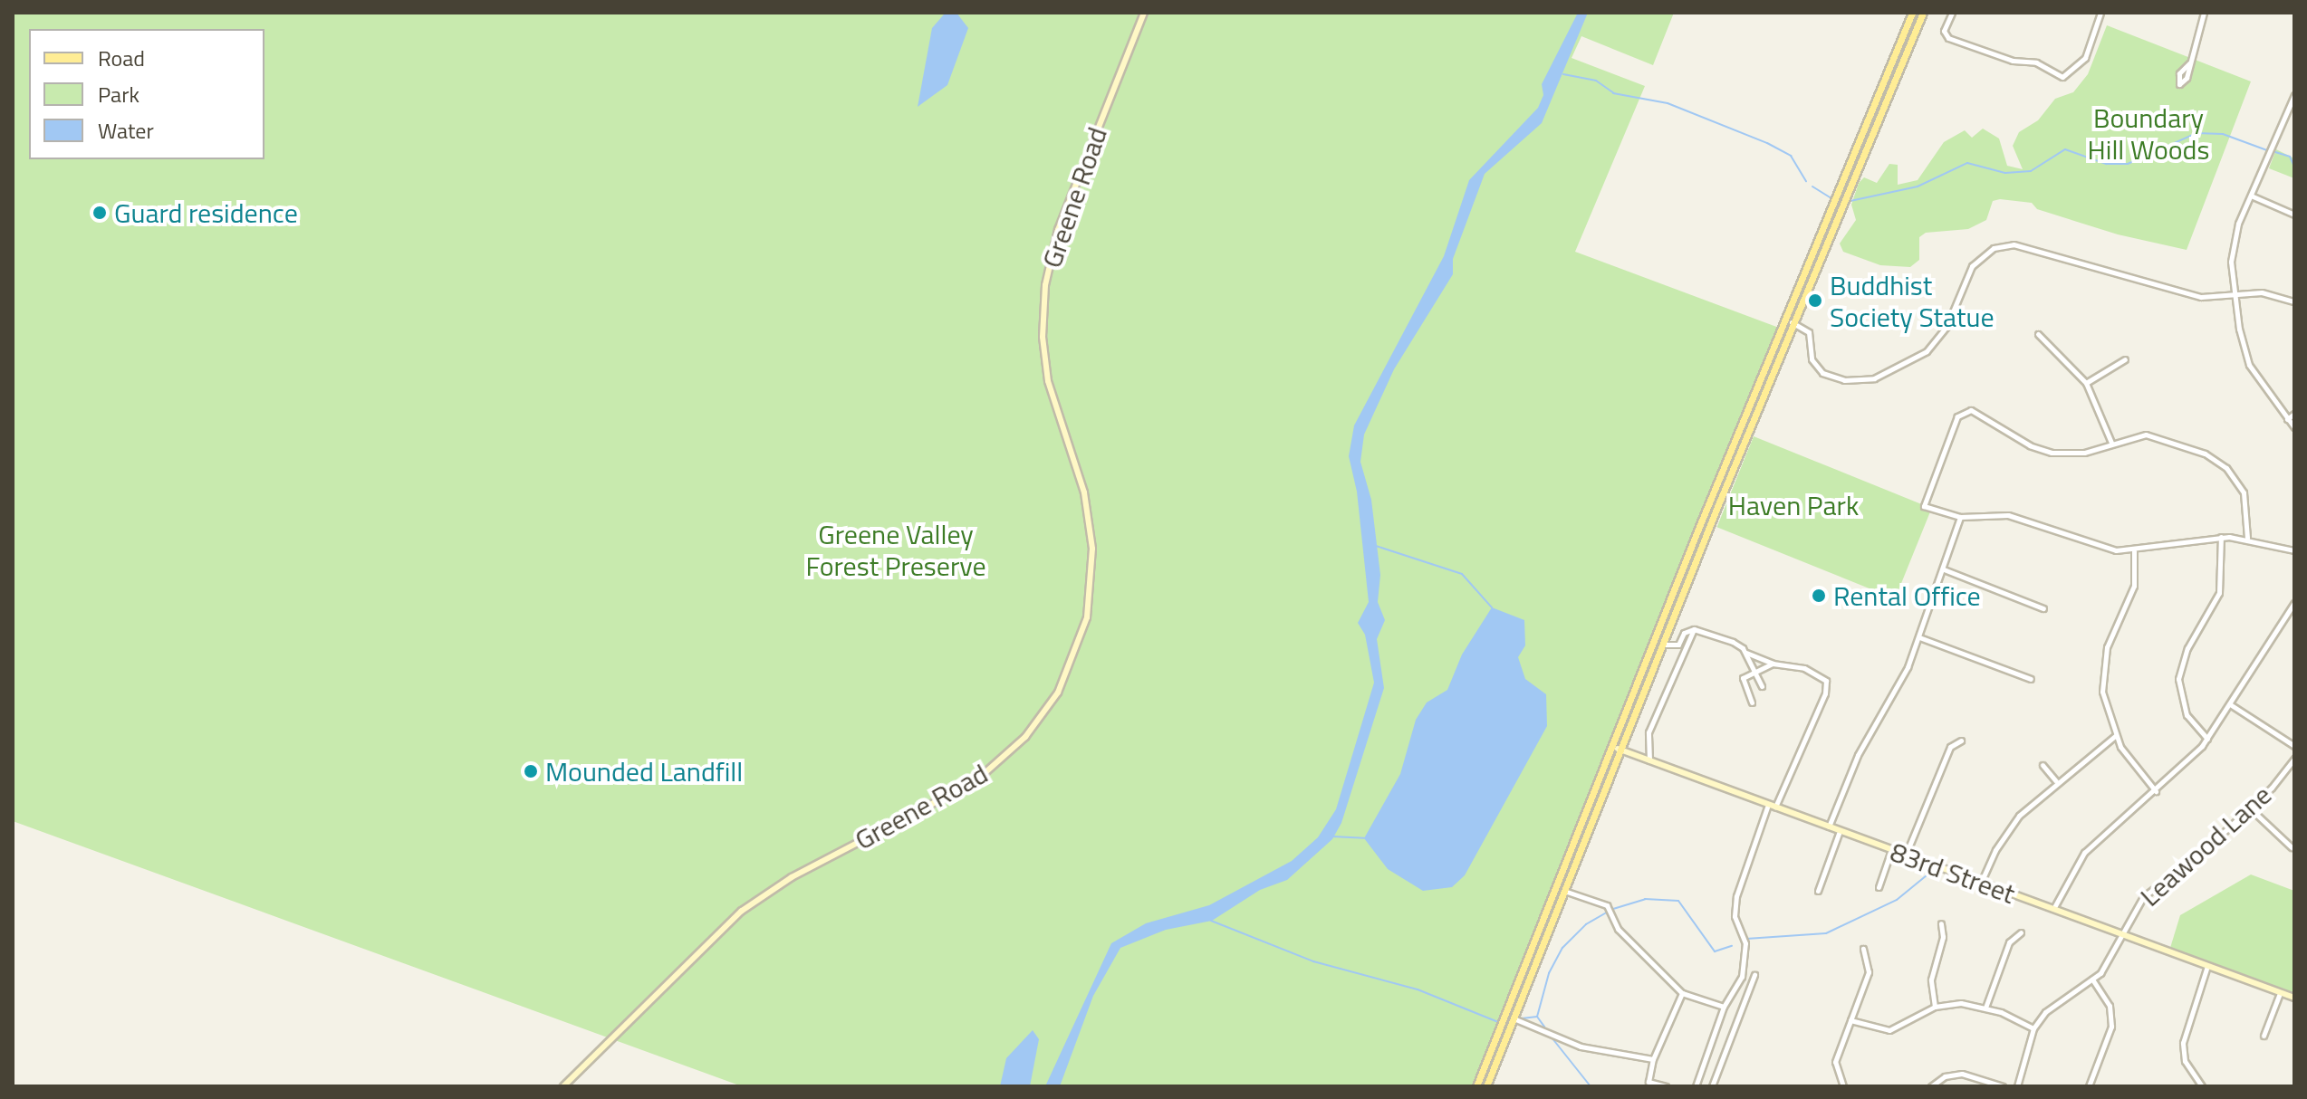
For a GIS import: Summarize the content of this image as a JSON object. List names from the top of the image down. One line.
{"streets":{"street":["Greene Road","Leawood Lane","83rd Street"]},"crossings":[["Leawood Lane","83rd Street"]],"parks":["Boundary Hill Woods","Haven Park","Greene Valley Forest Preserve"],"places":["Guard residence","Buddhist Society Statue","Rental Office","Mounded Landfill"],"legend":["Road","Park","Water"]}
